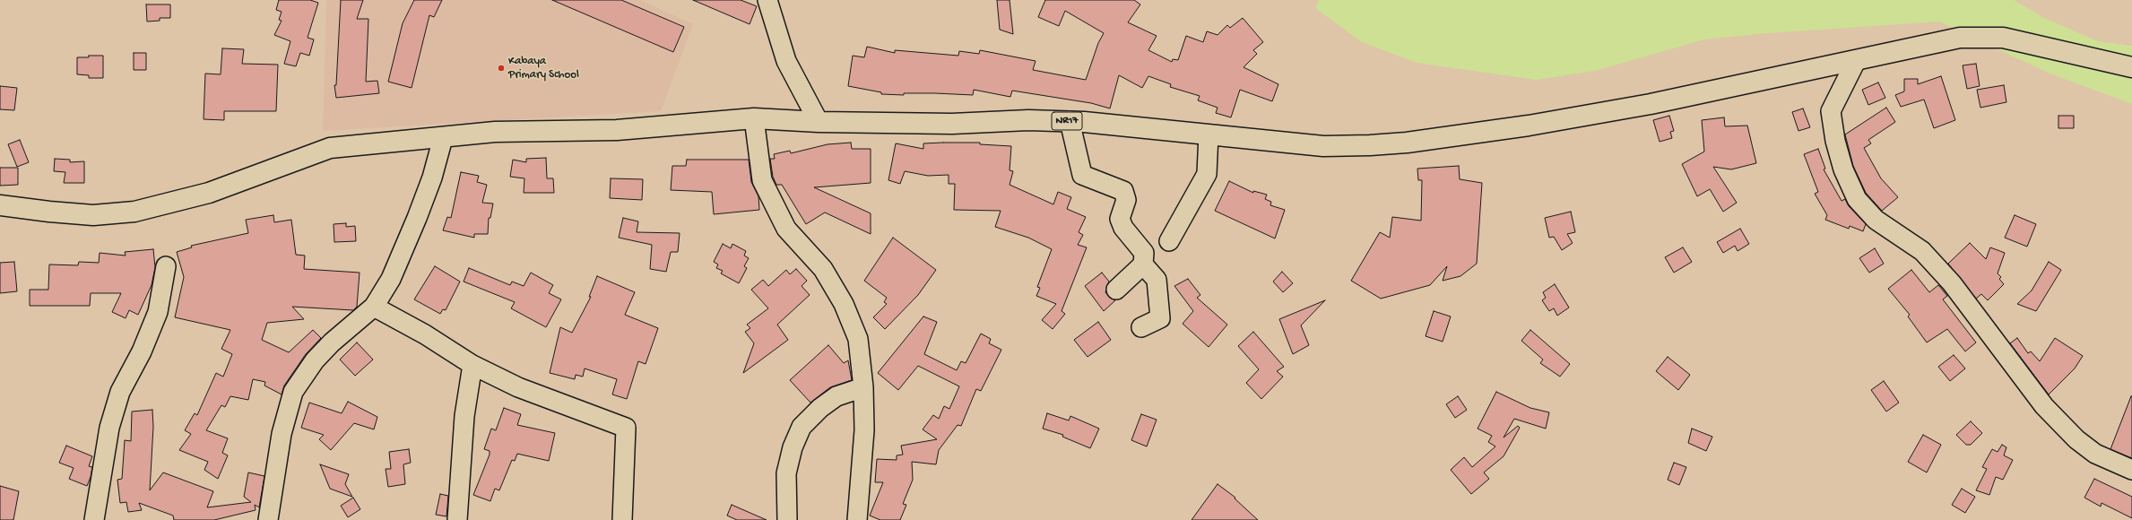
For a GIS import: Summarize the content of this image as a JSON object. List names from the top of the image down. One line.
{"streets":{"main road":["NR17"]},"places":["Kabaya Primary School"]}
